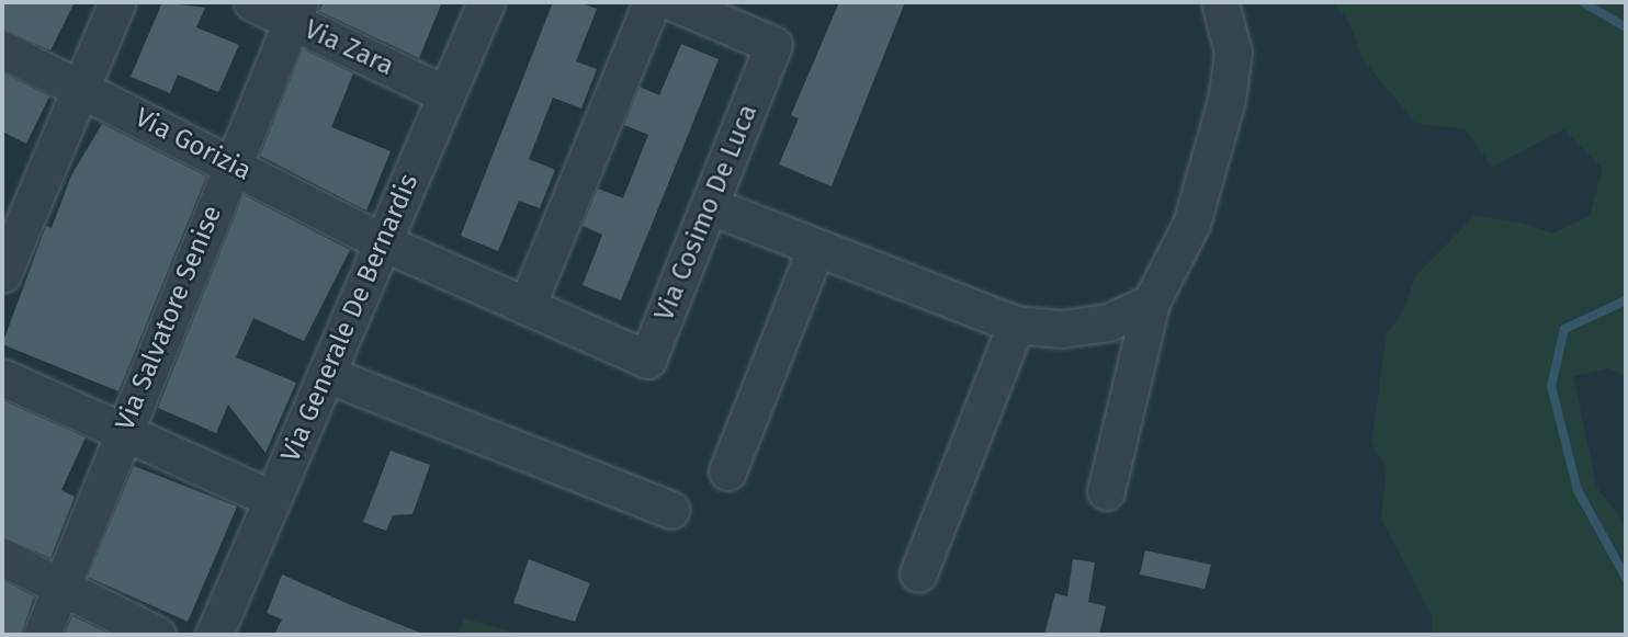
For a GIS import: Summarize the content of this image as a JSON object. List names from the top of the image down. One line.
{"streets":{"street":["Via Zara","Via Gorizia","Via Cosimo De Luca","Via Salvatore Senise","Via Generale De Bernardis"]},"crossings":[["Via Zara","Via Salvatore Senise"],["Via Zara","Via Generale De Bernardis"],["Via Gorizia","Via Cosimo De Luca"],["Via Gorizia","Via Salvatore Senise"],["Via Gorizia","Via Generale De Bernardis"],["Via Cosimo De Luca","Via Generale De Bernardis"]]}
